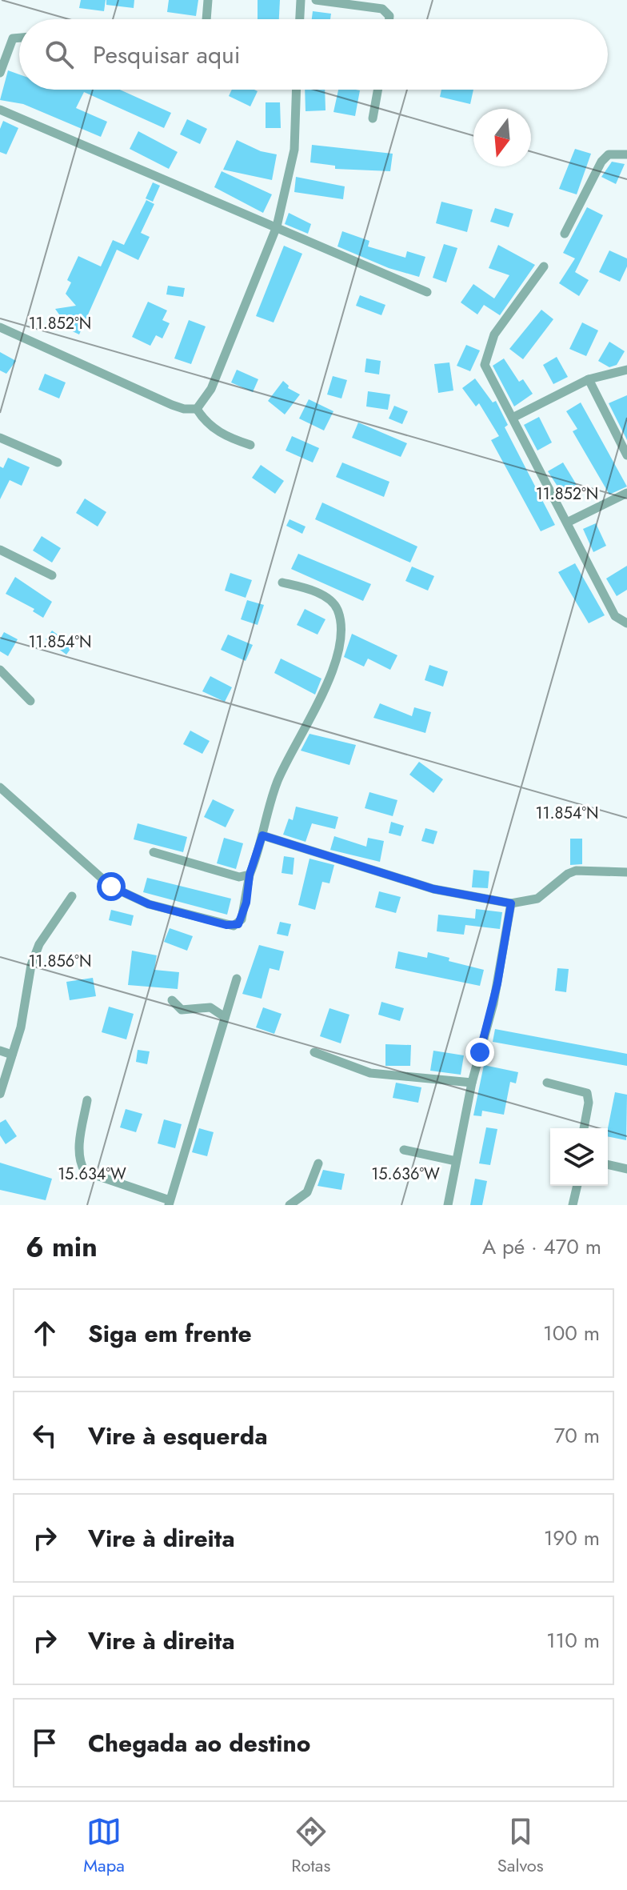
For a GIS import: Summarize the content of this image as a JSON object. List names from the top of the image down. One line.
{"north":"bottom","page":{"search":"Pesquisar aqui","heading":["6 min","A pé · 470 m"],"list":[["Siga em frente","100 m"],["Vire à esquerda","70 m"],["Vire à direita","190 m"],["Vire à direita","110 m"],"Chegada ao destino"],"nav":["Mapa","Rotas","Salvos"]},"coordinates":["11.852°N","11.854°N","11.856°N","15.634°W","15.636°W"]}
